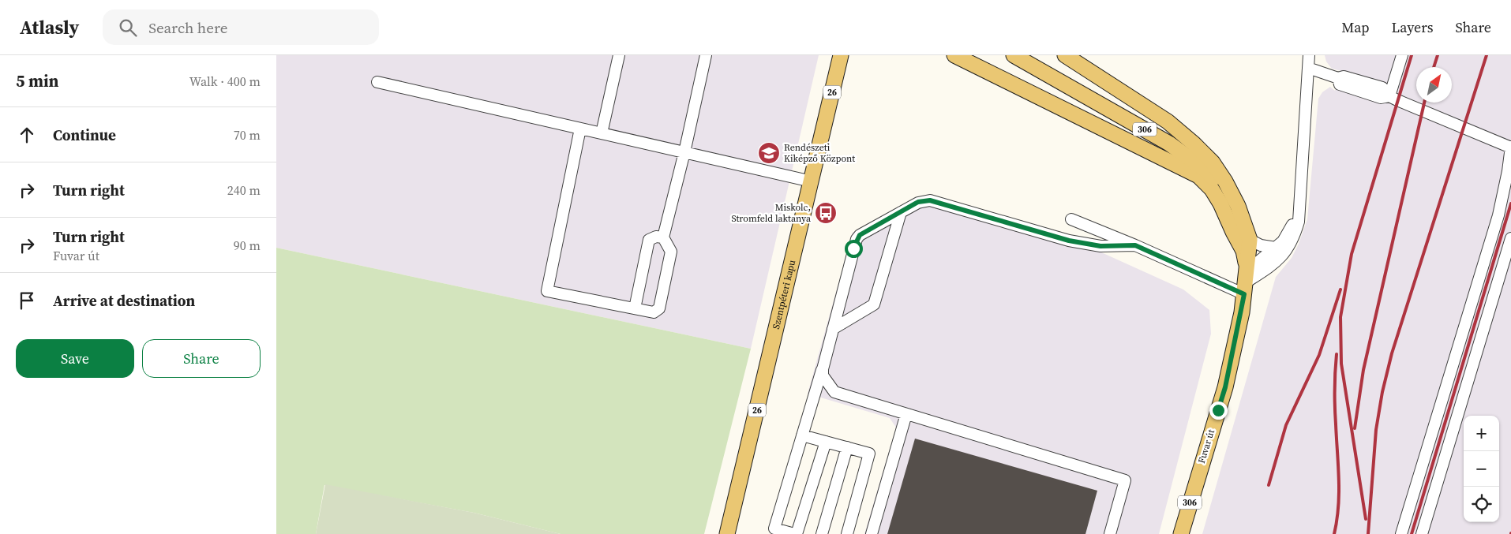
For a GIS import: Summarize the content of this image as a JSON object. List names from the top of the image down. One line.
{"streets":{"main road":["26","306","Szentpéteri kapu","Fuvar út"]},"crossings":[["306","Fuvar út"]],"places":{"school or university":["Rendészeti Kiképző Központ"],"bus stop":["Miskolc, Stromfeld laktanya"]},"north":"top right","page":{"header":"Atlasly","search":"Search here","nav":["Map","Layers","Share"],"heading":["5 min","Walk · 400 m"],"list":[["Continue","70 m"],["Turn right","240 m"],["Turn right","Fuvar út","90 m"],"Arrive at destination"],"buttons":["Save","Share"],"map_buttons":["+","−"]}}
